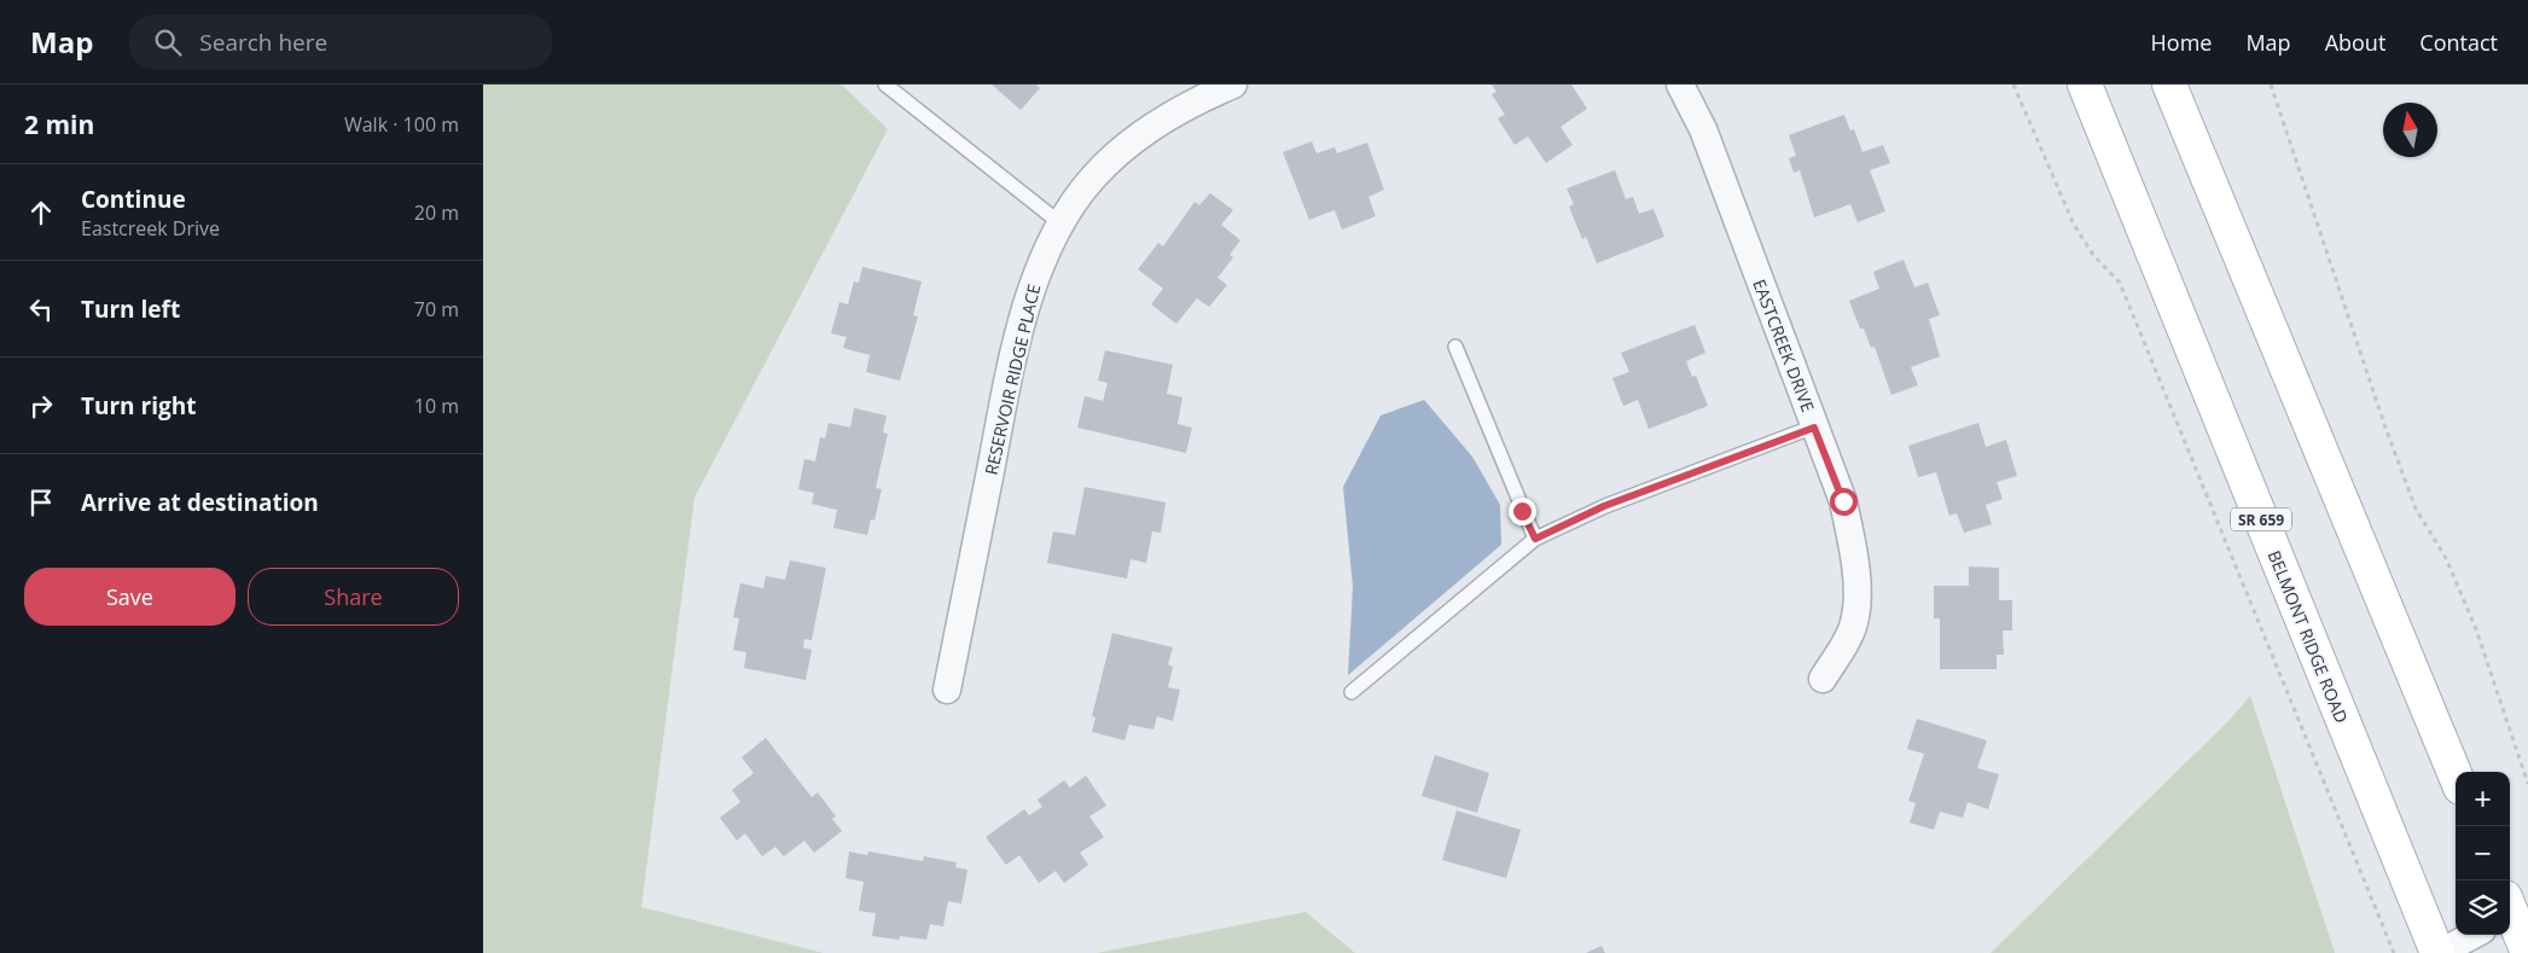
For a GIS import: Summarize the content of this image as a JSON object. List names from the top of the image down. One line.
{"streets":{"main road":["SR 659","BELMONT RIDGE ROAD"],"street":["EASTCREEK DRIVE","RESERVOIR RIDGE PLACE"]},"north":"top","page":{"header":"Map","search":"Search here","nav":["Home","Map","About","Contact"],"heading":["2 min","Walk · 100 m"],"list":[["Continue","Eastcreek Drive","20 m"],["Turn left","70 m"],["Turn right","10 m"],"Arrive at destination"],"buttons":["Save","Share"],"map_buttons":["+","−"]}}
